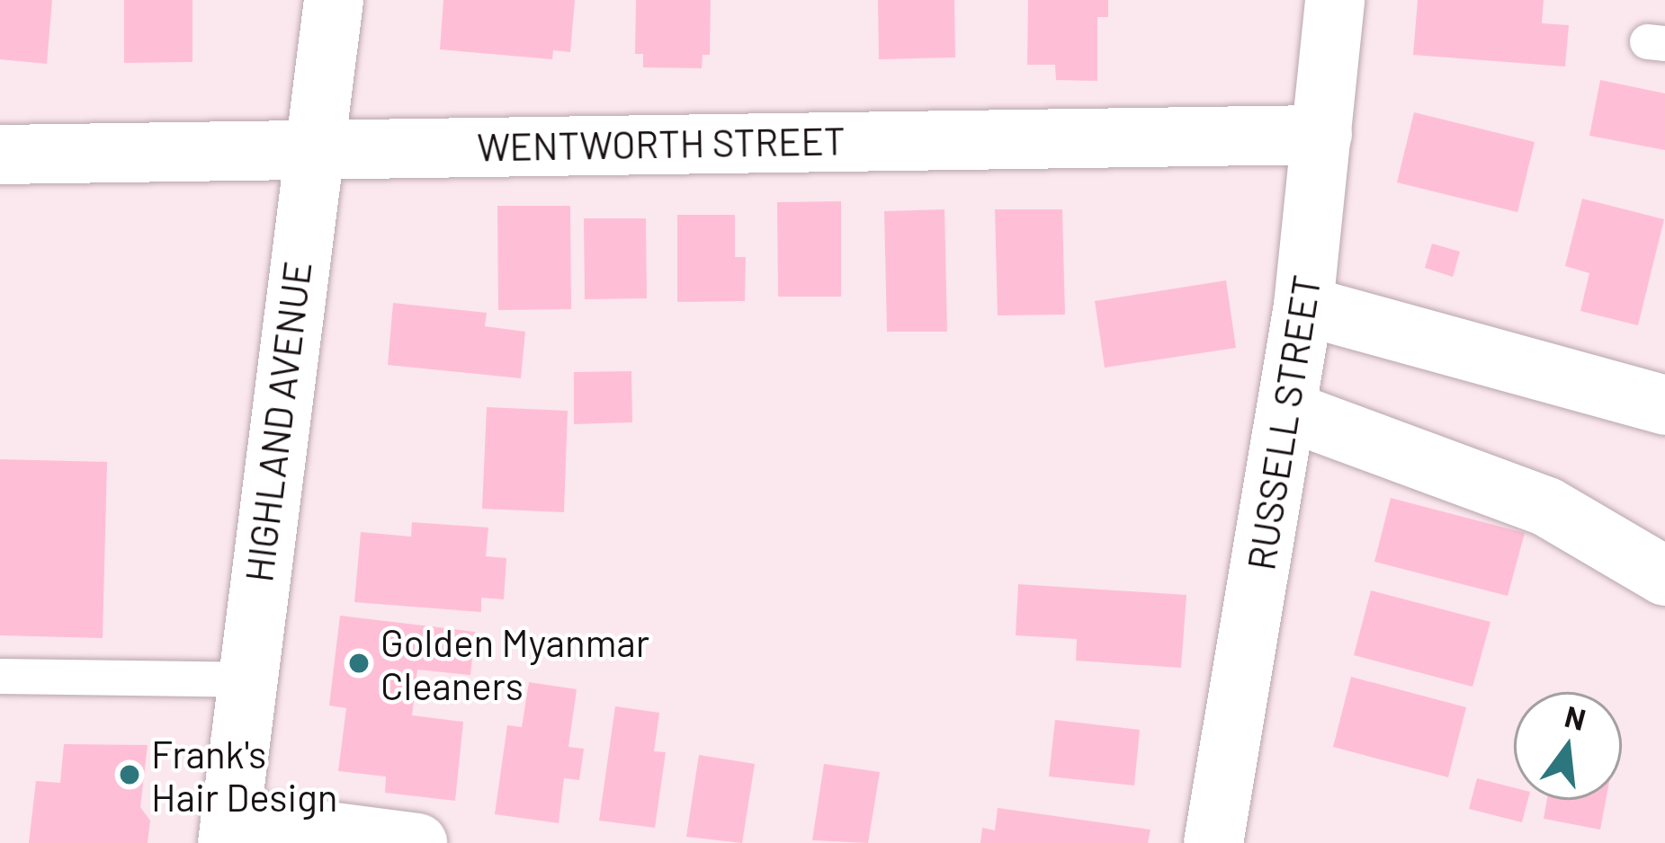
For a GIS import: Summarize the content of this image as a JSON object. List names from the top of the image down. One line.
{"streets":{"street":["WENTWORTH STREET","HIGHLAND AVENUE","RUSSELL STREET"]},"crossings":[["WENTWORTH STREET","HIGHLAND AVENUE"],["WENTWORTH STREET","RUSSELL STREET"]],"places":["Golden Myanmar Cleaners","Frank's Hair Design"],"north":"top"}
